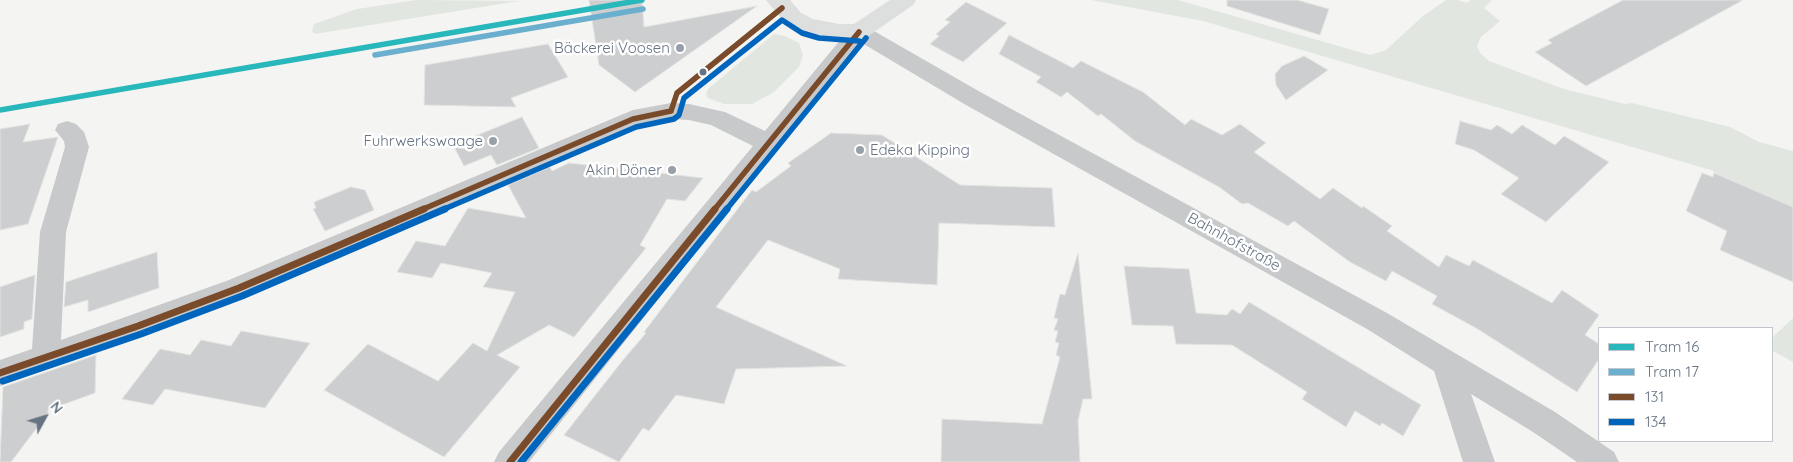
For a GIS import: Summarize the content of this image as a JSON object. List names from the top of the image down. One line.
{"streets":{"street":["Bahnhofstraße"]},"places":["Bäckerei Voosen","Fuhrwerkswaage","Edeka Kipping","Akin Döner"],"lines":["tram line 16","transit line 131","tram line 17","transit line 134"],"legend":["Tram 16","Tram 17","131","134"],"north":"top right"}
